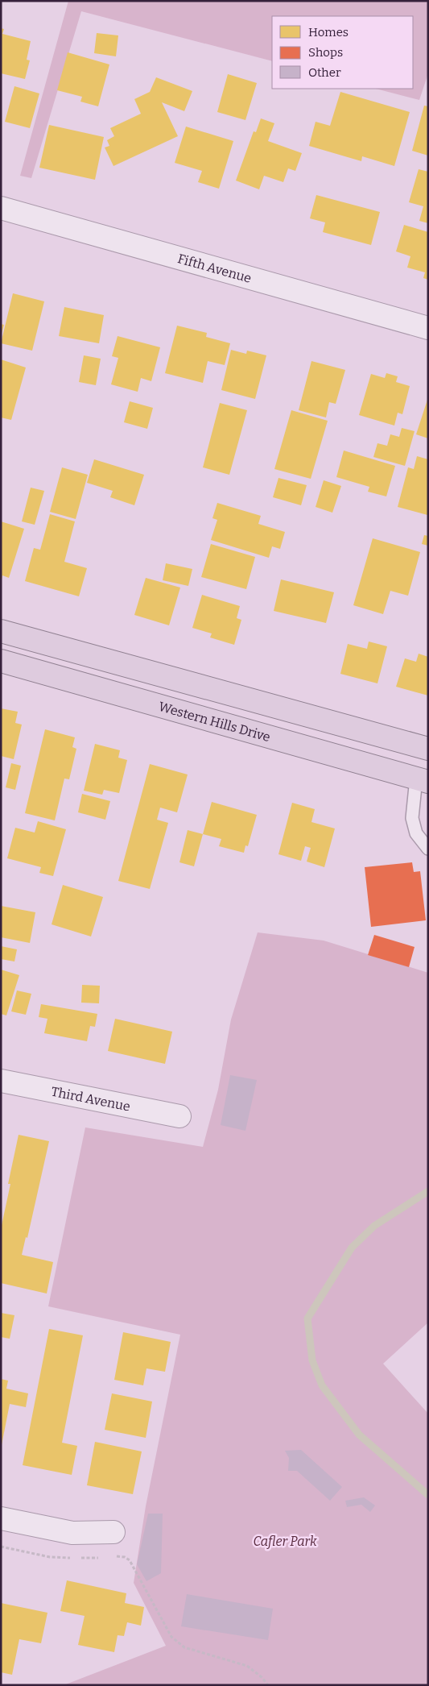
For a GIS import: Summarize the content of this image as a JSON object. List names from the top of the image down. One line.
{"streets":{"highway":["Western Hills Drive"],"street":["Fifth Avenue","Third Avenue"]},"parks":["Cafler Park"],"legend":["Homes","Shops","Other"]}
